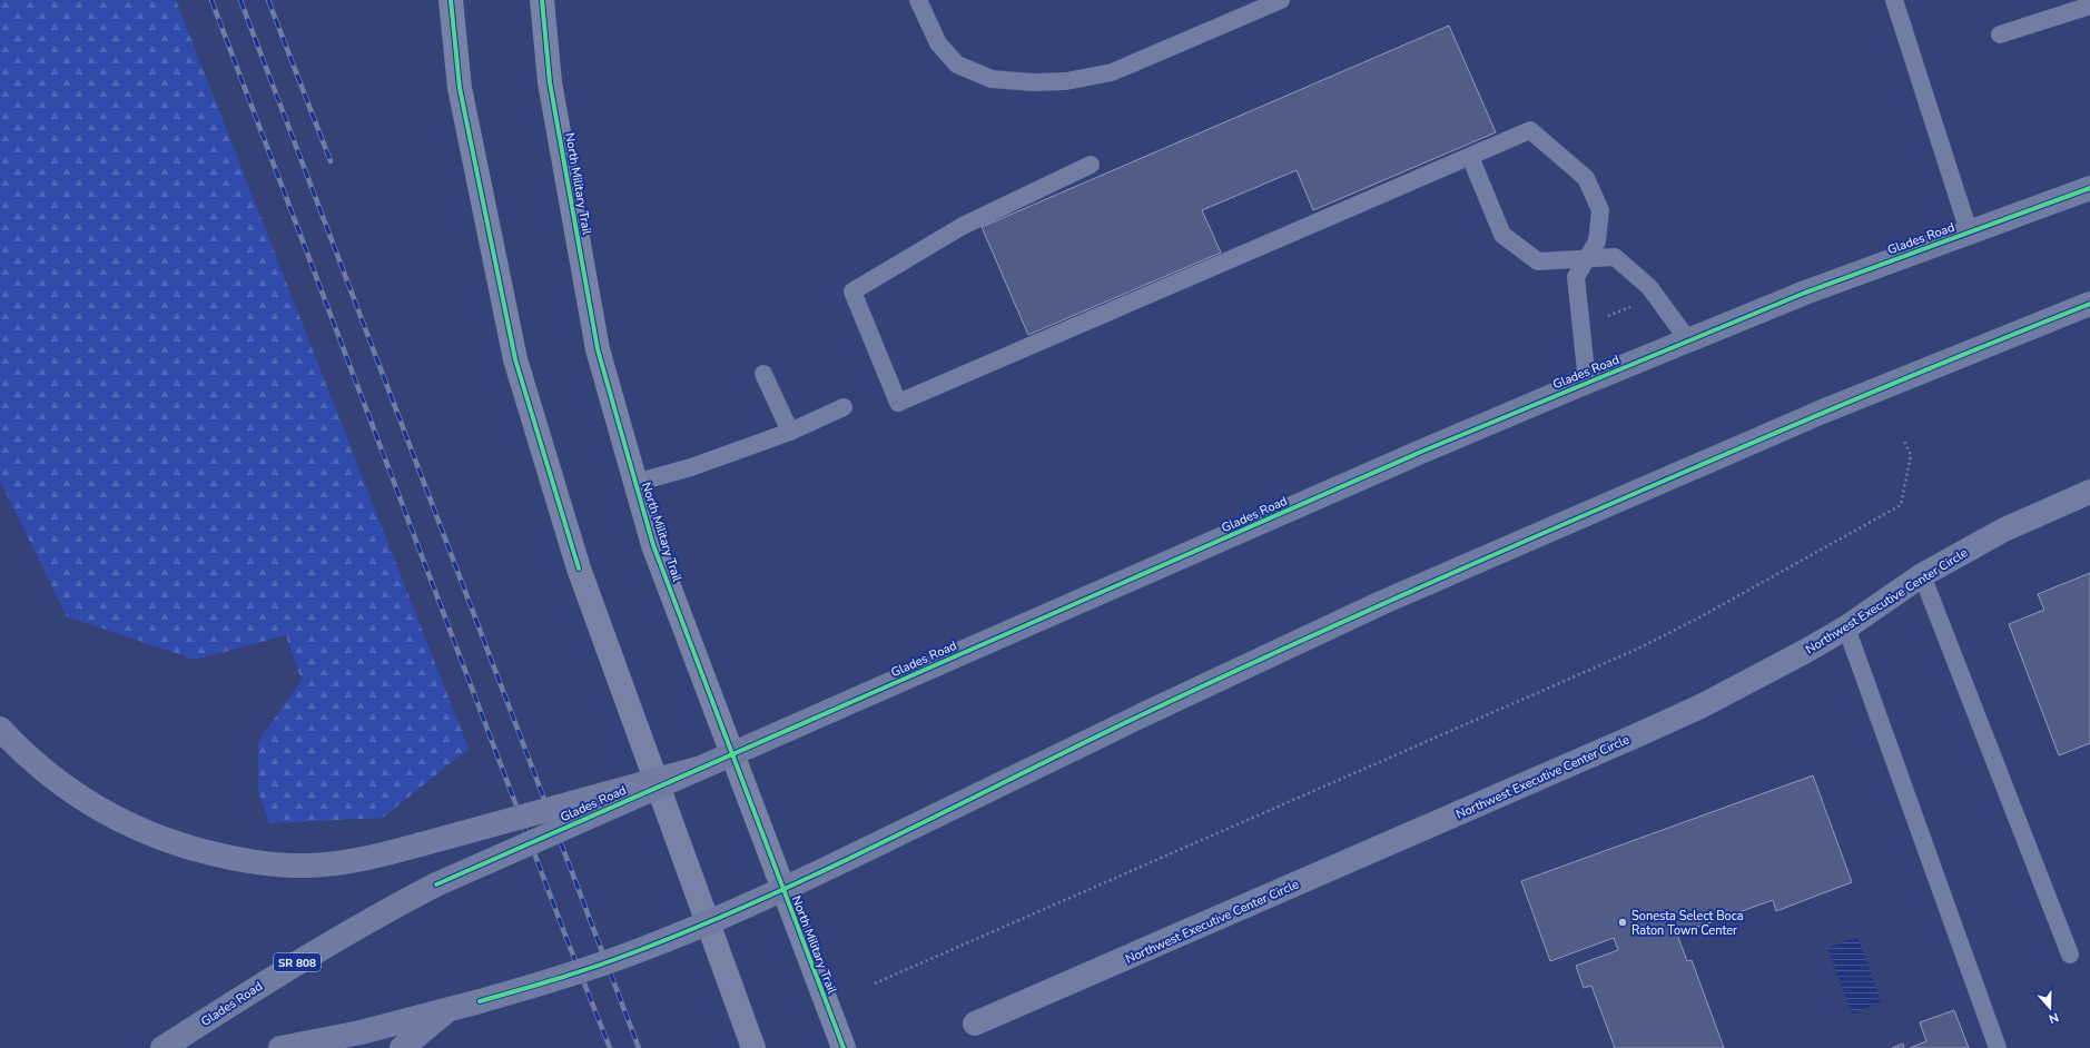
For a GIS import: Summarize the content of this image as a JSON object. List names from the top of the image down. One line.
{"streets":{"main road":["North Military Trail","Glades Road","SR 808"],"street":["Northwest Executive Center Circle"]},"places":["Sonesta Select Boca Raton Town Center"],"north":"bottom"}
